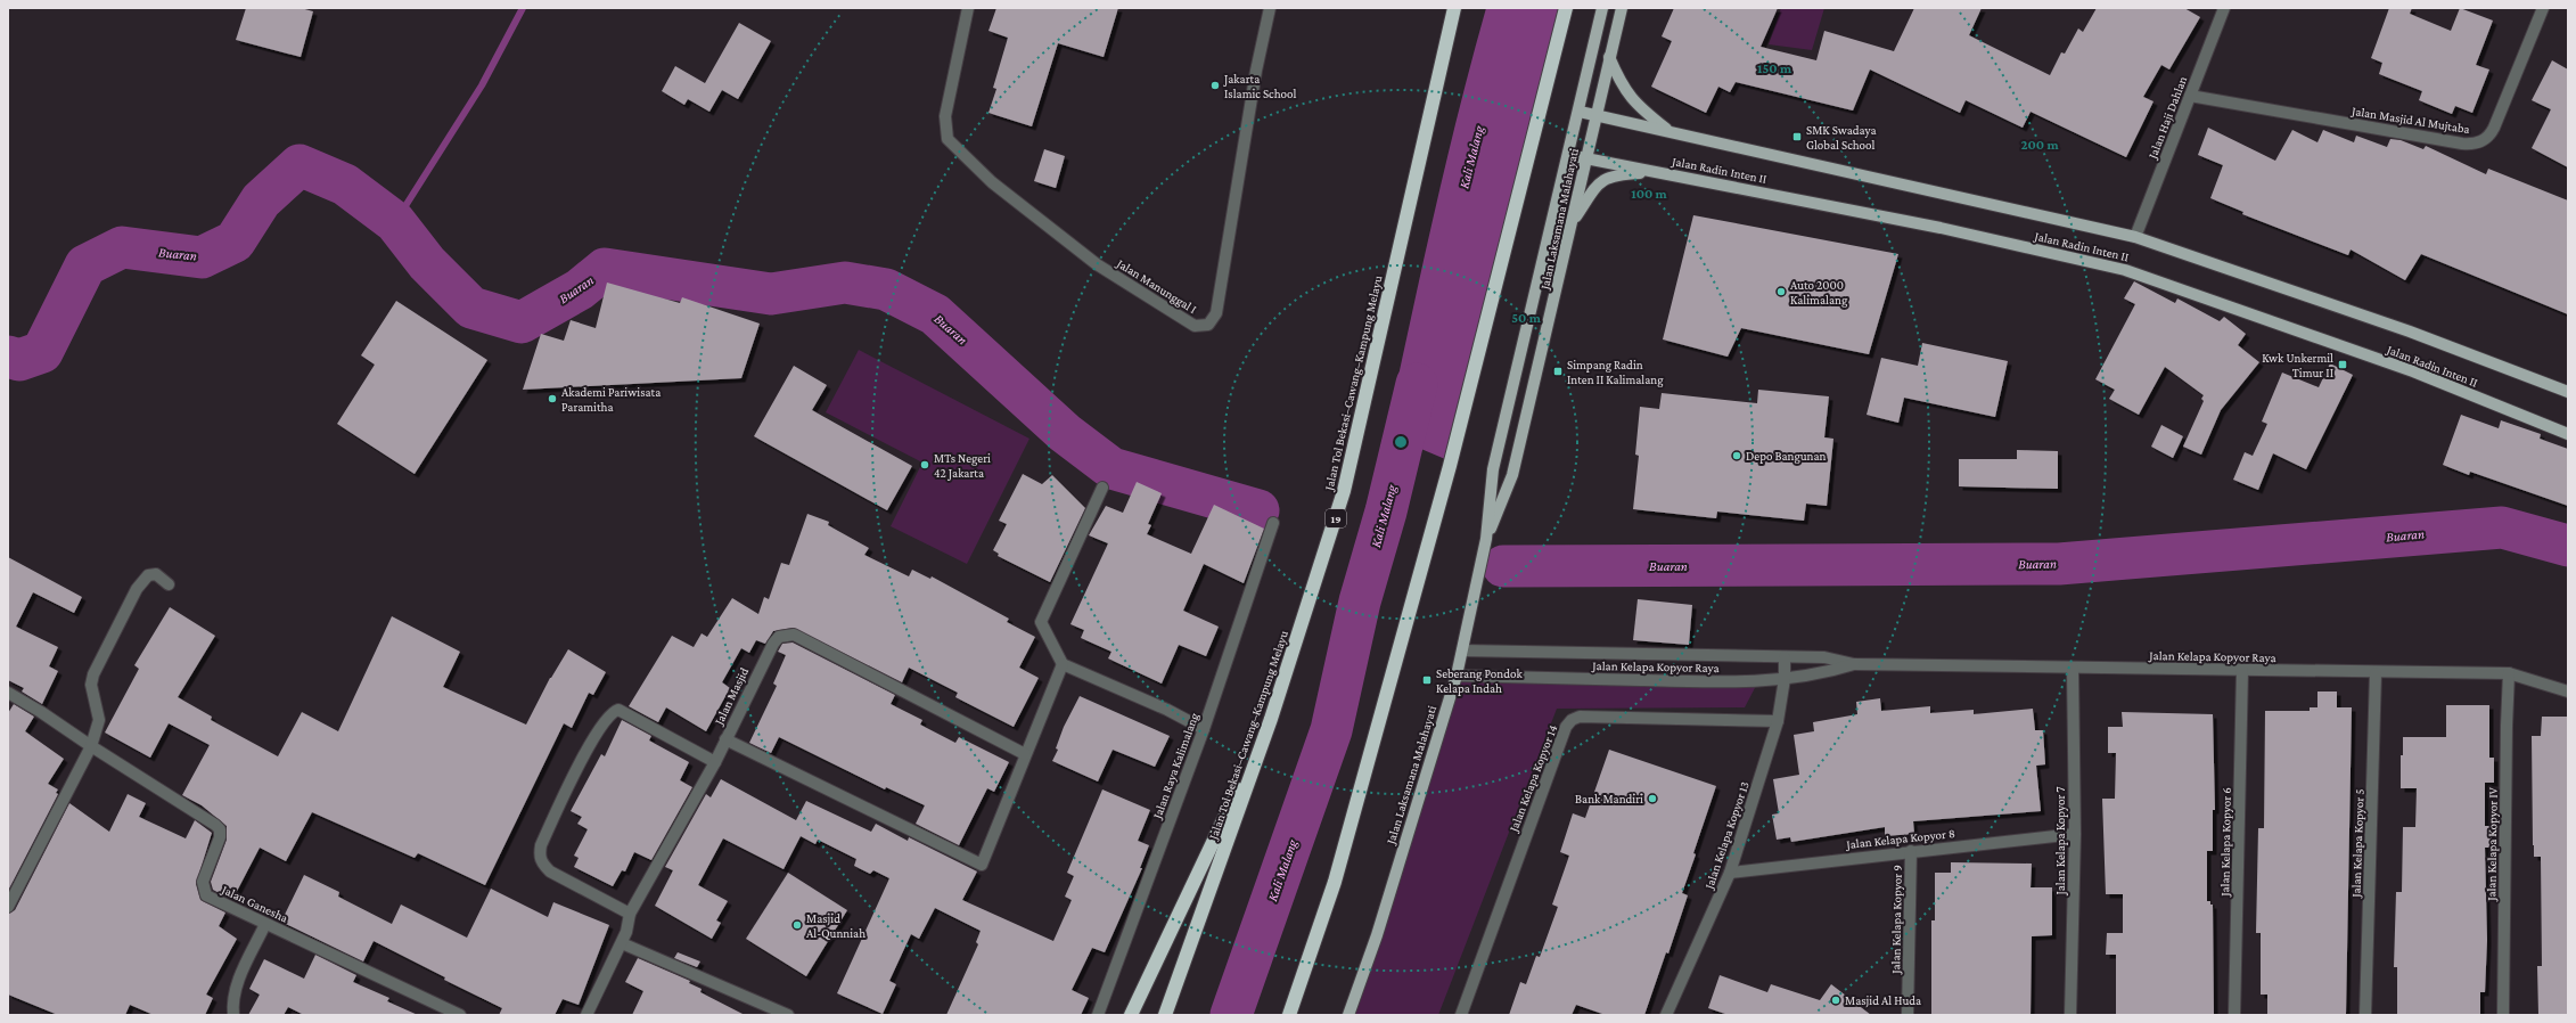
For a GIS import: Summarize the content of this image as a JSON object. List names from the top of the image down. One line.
{"streets":{"highway":["Jalan Tol Bekasi–Cawang–Kampung Melayu","19"],"main road":["Jalan Radin Inten II","Jalan Laksamana Malahayati"],"street":["Jalan Haji Dahlan","Jalan Masjid Al Mujtaba","Jalan Manunggal I","Jalan Kelapa Kopyor Raya","Jalan Masjid","Jalan Raya Kalimalang","Jalan Kelapa Kopyor 14","Jalan Kelapa Kopyor 13","Jalan Kelapa Kopyor 8","Jalan Kelapa Kopyor 7","Jalan Kelapa Kopyor 6","Jalan Kelapa Kopyor 5","Jalan Kelapa Kopyor IV","Jalan Ganesha","Jalan Kelapa Kopyor 9"]},"crossings":[["Jalan Haji Dahlan","Jalan Masjid Al Mujtaba"],["Jalan Haji Dahlan","Jalan Radin Inten II"],["Jalan Radin Inten II","Jalan Laksamana Malahayati"],["Jalan Laksamana Malahayati","Jalan Kelapa Kopyor Raya"],["Jalan Kelapa Kopyor Raya","Jalan Kelapa Kopyor 13"],["Jalan Kelapa Kopyor Raya","Jalan Kelapa Kopyor 7"],["Jalan Kelapa Kopyor Raya","Jalan Kelapa Kopyor 6"],["Jalan Kelapa Kopyor Raya","Jalan Kelapa Kopyor 5"],["Jalan Kelapa Kopyor Raya","Jalan Kelapa Kopyor IV"],["Jalan Kelapa Kopyor 14","Jalan Kelapa Kopyor 13"],["Jalan Kelapa Kopyor 13","Jalan Kelapa Kopyor 8"],["Jalan Kelapa Kopyor 8","Jalan Kelapa Kopyor 7"],["Jalan Kelapa Kopyor 8","Jalan Kelapa Kopyor 9"]],"water":["Kali Malang","Buaran"],"places":{"other":["Jakarta Islamic School","Auto 2000 Kalimalang","Akademi Pariwisata Paramitha","Depo Bangunan","MTs Negeri 42 Jakarta","Bank Mandiri","Masjid Al-Qunniah","Masjid Al Huda"],"transit":["SMK Swadaya Global School","Kwk Unkermil Timur II","Simpang Radin Inten II Kalimalang","Seberang Pondok Kelapa Indah"]},"rings":["150 m","200 m","100 m","50 m"]}
